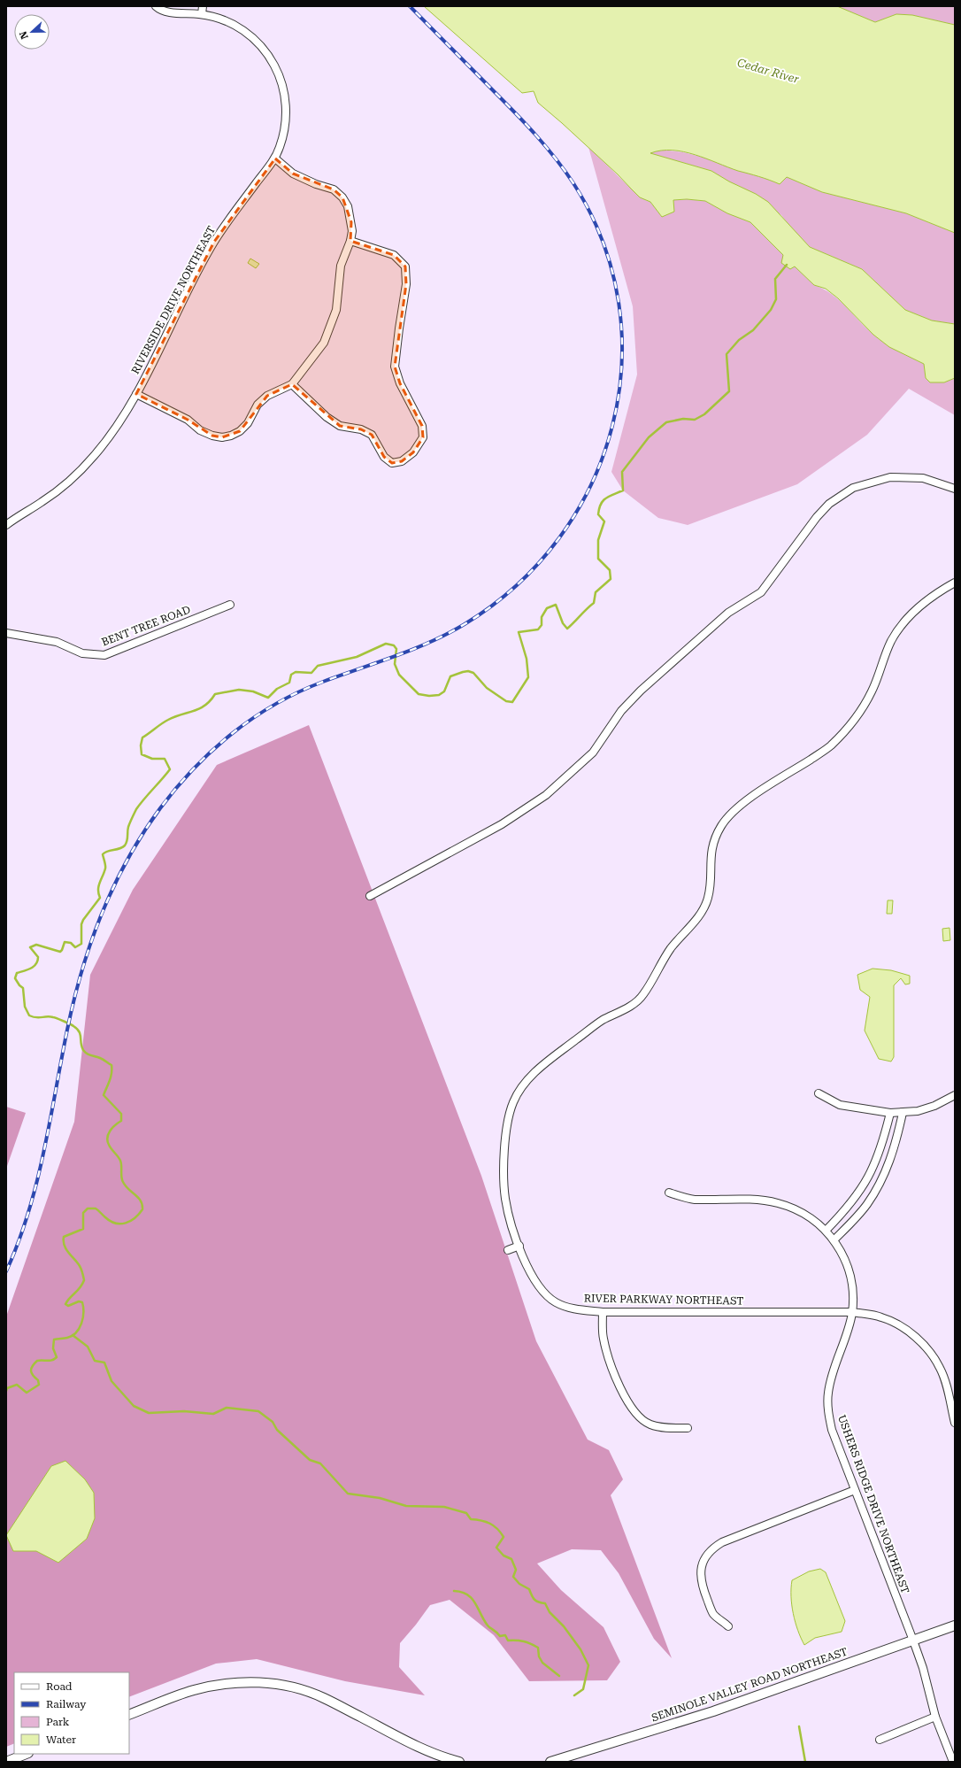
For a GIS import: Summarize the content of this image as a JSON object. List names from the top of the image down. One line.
{"streets":{"street":["RIVERSIDE DRIVE NORTHEAST","BENT TREE ROAD","RIVER PARKWAY NORTHEAST","USHERS RIDGE DRIVE NORTHEAST","SEMINOLE VALLEY ROAD NORTHEAST"]},"crossings":[["RIVER PARKWAY NORTHEAST","USHERS RIDGE DRIVE NORTHEAST"],["USHERS RIDGE DRIVE NORTHEAST","SEMINOLE VALLEY ROAD NORTHEAST"]],"water":["Cedar River"],"legend":["Road","Railway","Park","Water"],"north":"left"}
